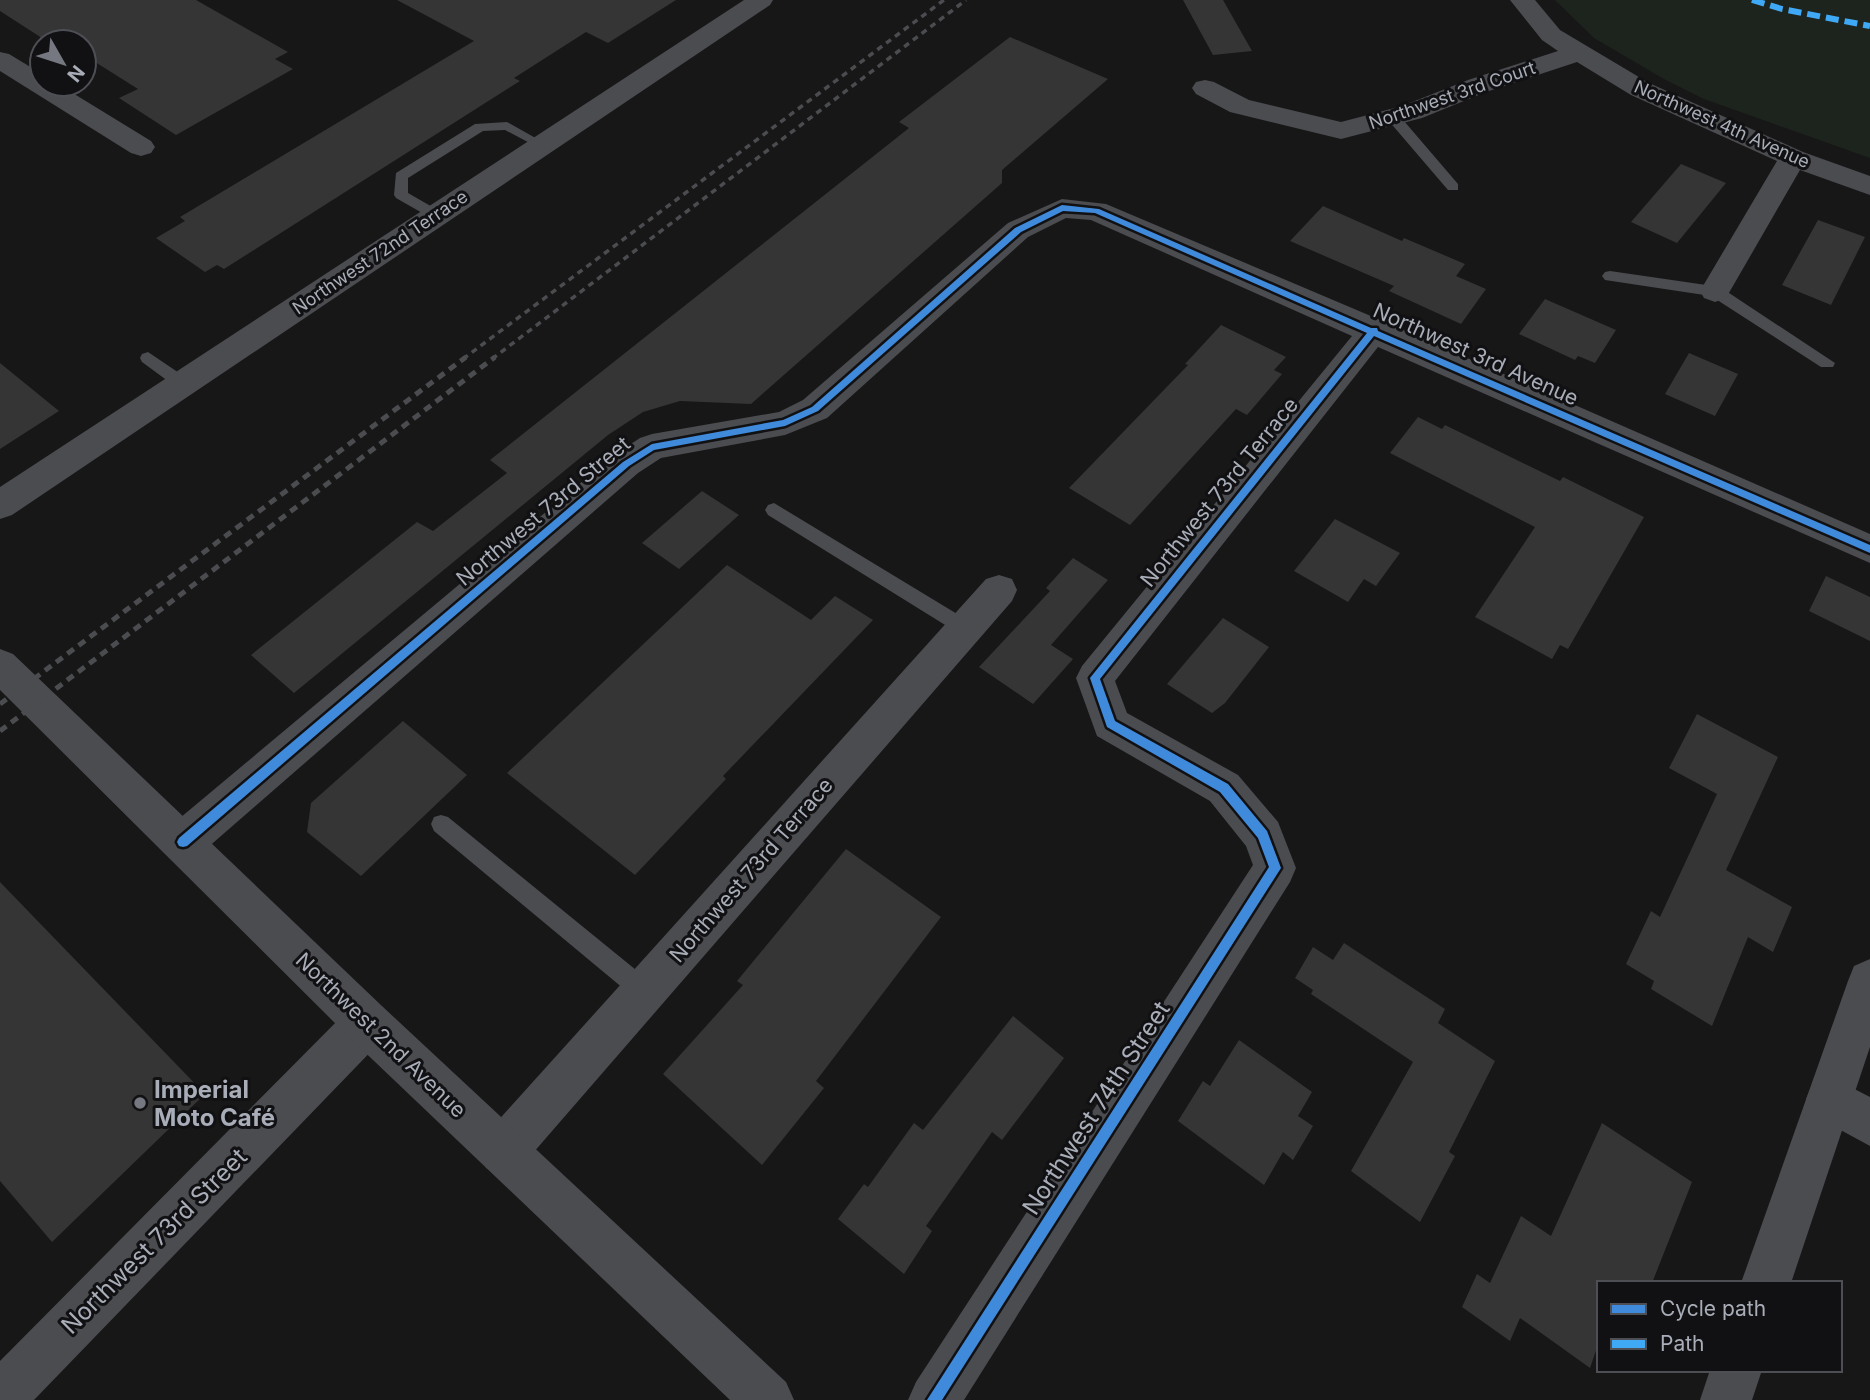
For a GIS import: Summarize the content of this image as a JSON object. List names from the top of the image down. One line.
{"streets":{"street":["Northwest 3rd Court","Northwest 4th Avenue","Northwest 72nd Terrace","Northwest 3rd Avenue","Northwest 73rd Terrace","Northwest 73rd Street","Northwest 2nd Avenue","Northwest 74th Street"]},"crossings":[["Northwest 3rd Court","Northwest 4th Avenue"],["Northwest 3rd Avenue","Northwest 73rd Terrace"],["Northwest 3rd Avenue","Northwest 73rd Street"],["Northwest 73rd Terrace","Northwest 2nd Avenue"],["Northwest 73rd Terrace","Northwest 74th Street"],["Northwest 73rd Street","Northwest 2nd Avenue"]],"places":["Imperial Moto Café"],"legend":["Cycle path","Path"],"north":"bottom right"}
